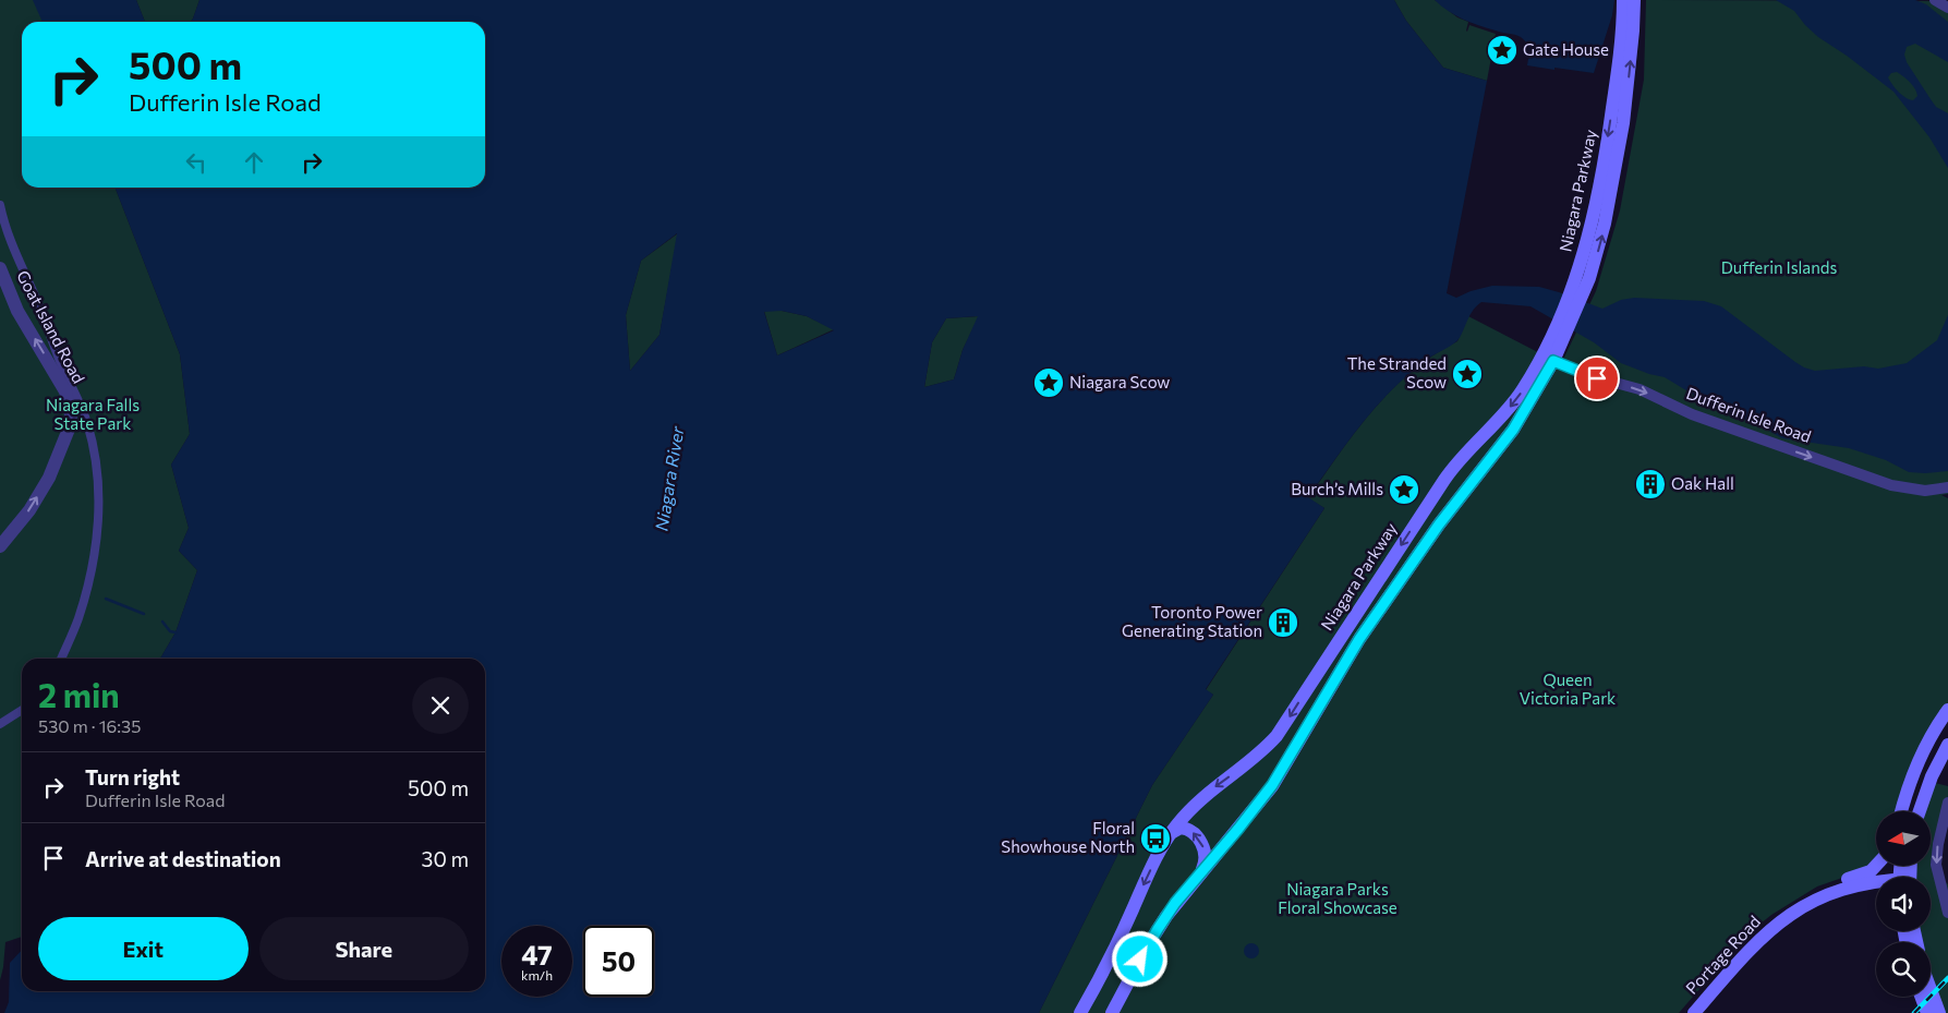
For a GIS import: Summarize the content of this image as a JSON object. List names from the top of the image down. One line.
{"streets":{"main road":["Niagara Parkway","Portage Road"],"street":["Goat Island Road","Dufferin Isle Road"]},"crossings":[["Niagara Parkway","Dufferin Isle Road"]],"one_way":["Dufferin Isle Road"],"water":["Niagara River"],"parks":["Dufferin Islands","Niagara Falls State Park","Queen Victoria Park","Niagara Parks Floral Showcase"],"places":{"place":["Gate House","The Stranded Scow","Niagara Scow","Burch’s Mills"],"building":["Oak Hall","Toronto Power Generating Station"],"bus stop":["Floral Showhouse North"]},"north":"left","page":{"turn":["500 m","Dufferin Isle Road"],"heading":["2 min","530 m · 16:35"],"list":[{"name":"Turn right","note":"Dufferin Isle Road","value":"500 m"},{"name":"Arrive at destination","value":"30 m"}],"buttons":["Exit","Share"],"speed":"47 km/h","limit":"50"}}
